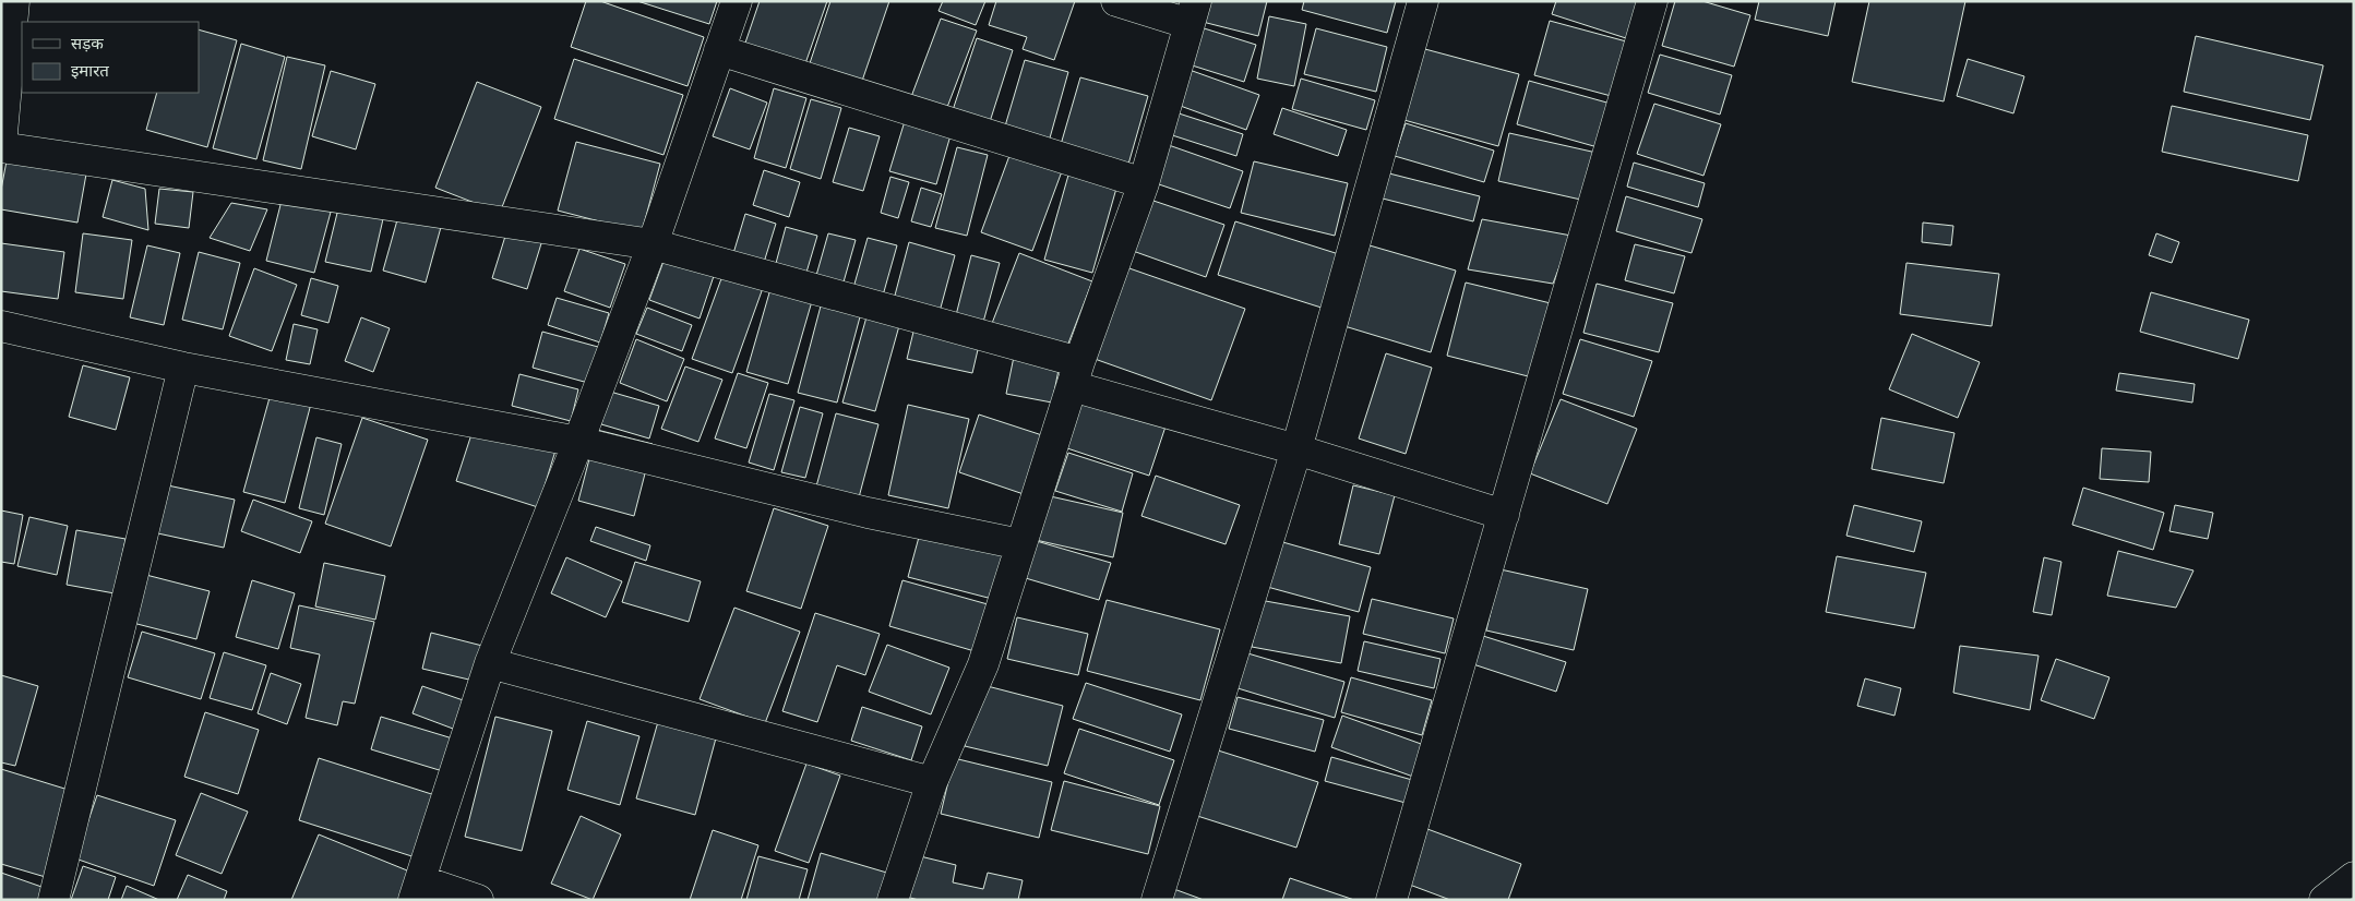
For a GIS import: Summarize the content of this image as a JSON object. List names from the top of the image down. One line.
{"legend":["सड़क","इमारत"]}
